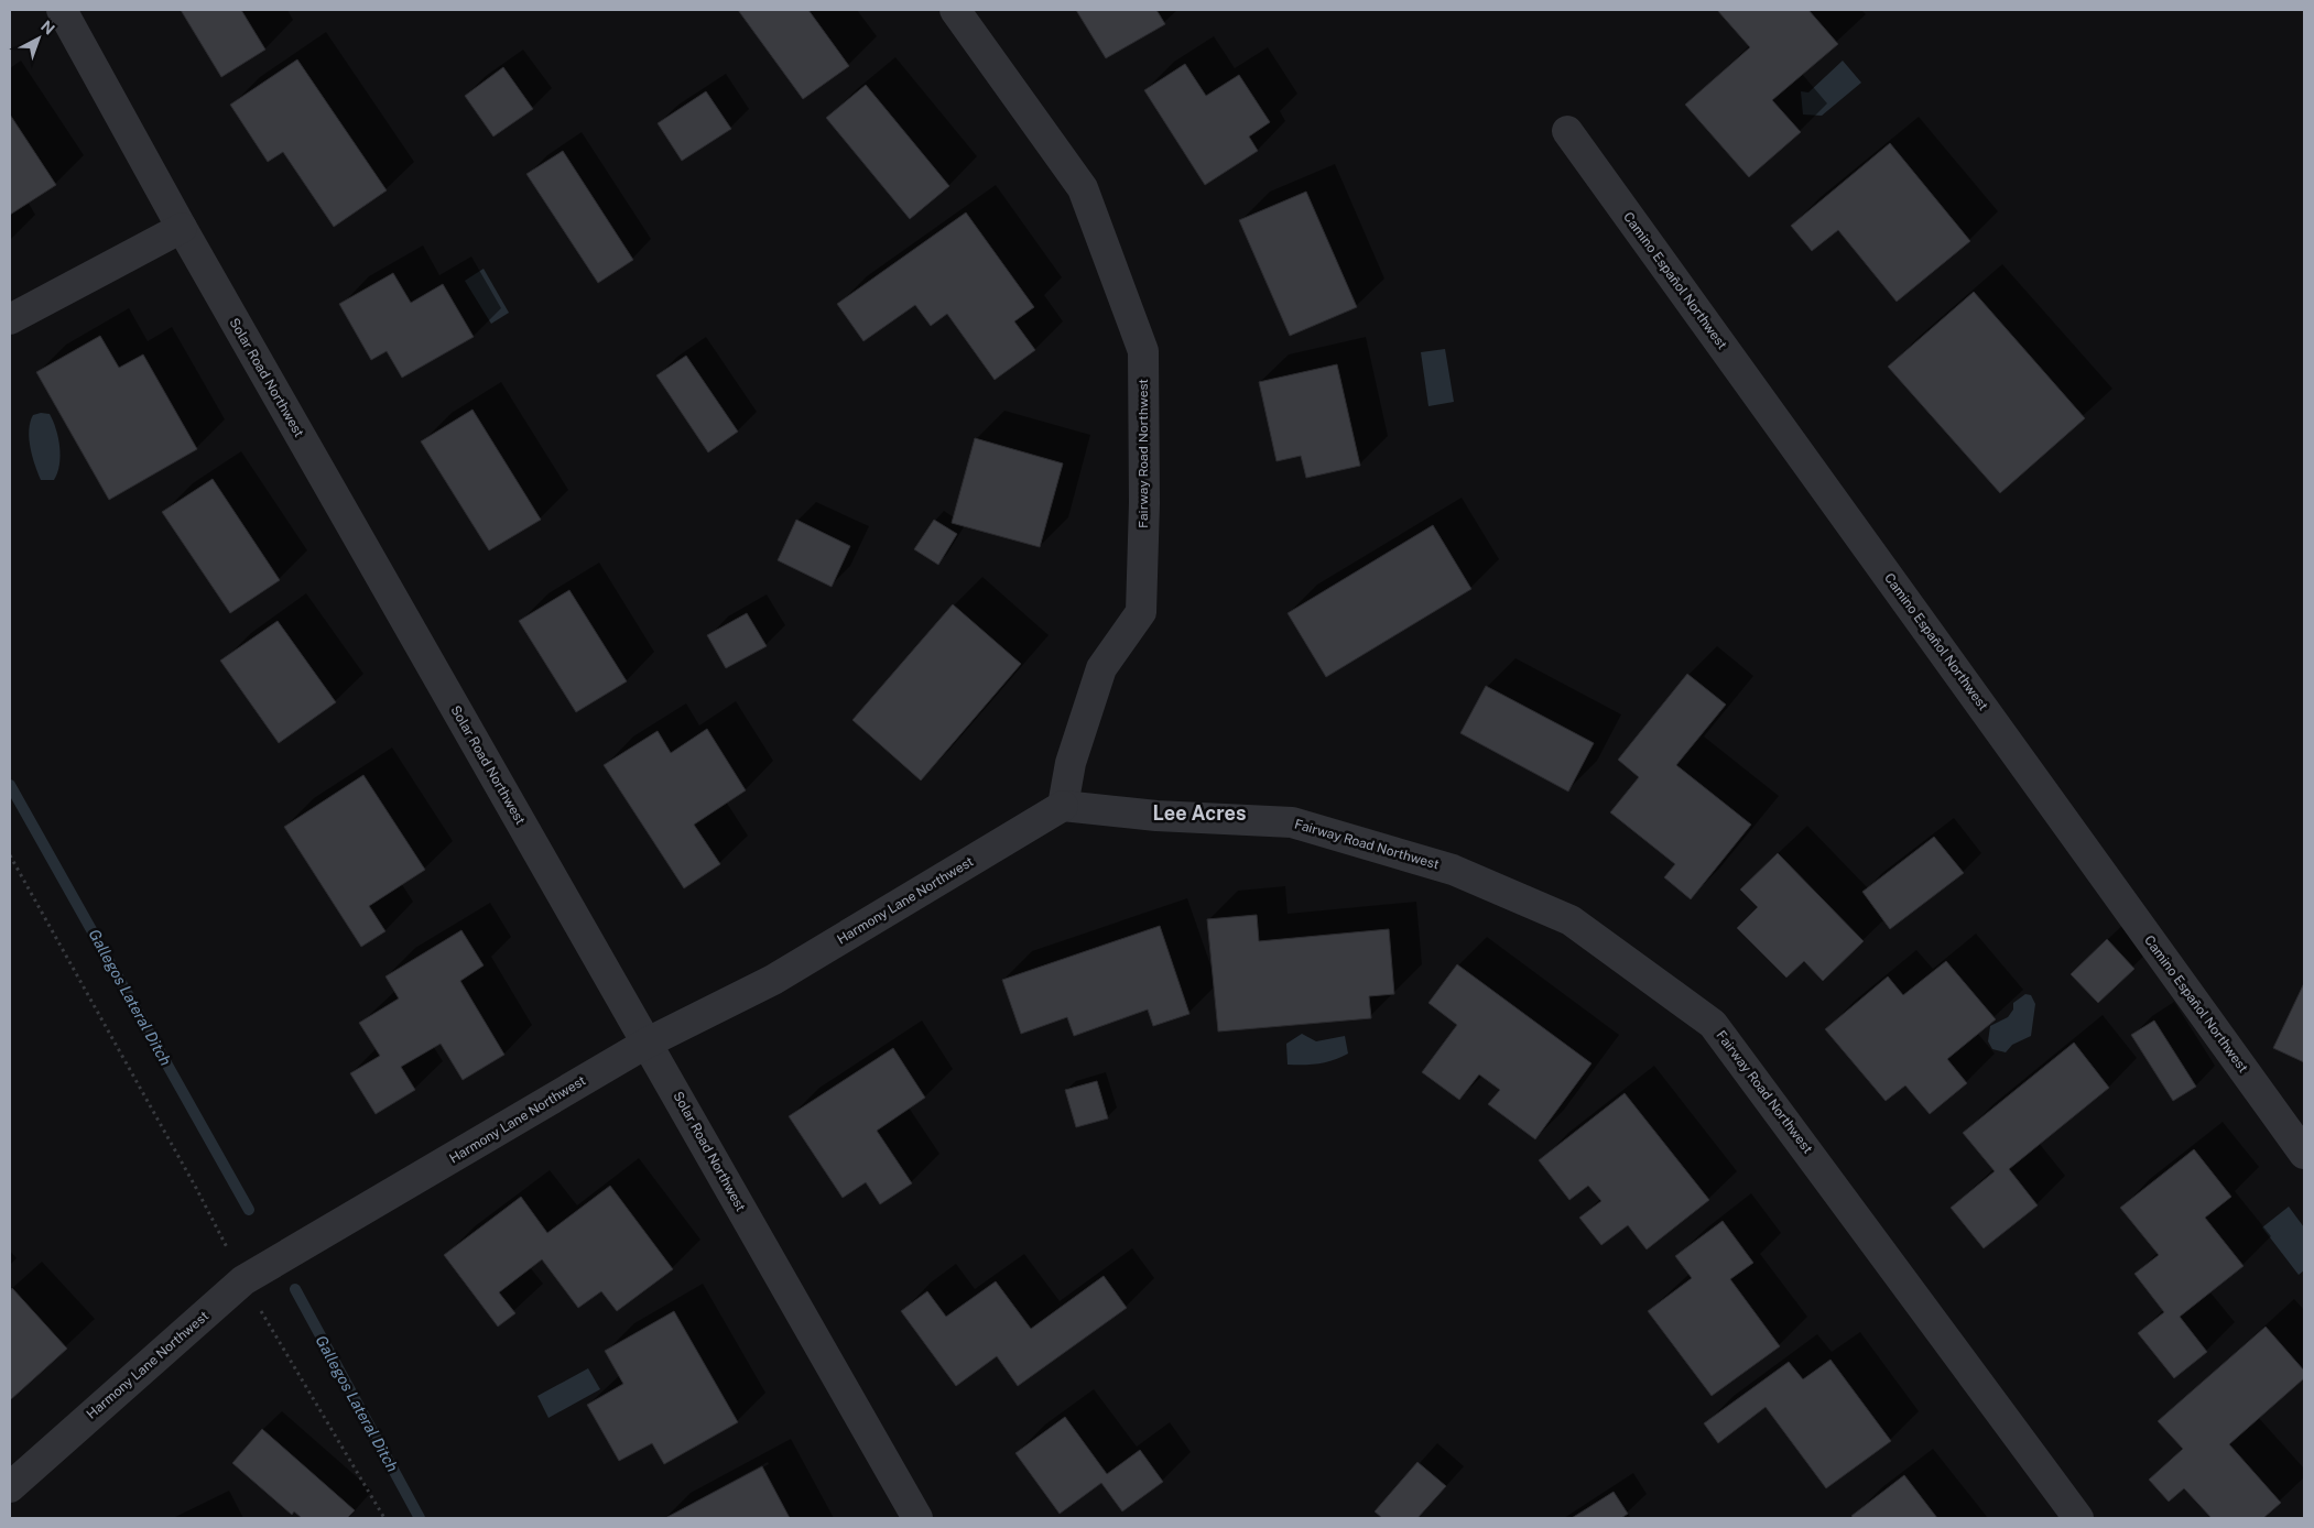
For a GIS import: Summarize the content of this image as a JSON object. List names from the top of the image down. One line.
{"streets":{"street":["Camino Español Northwest","Solar Road Northwest","Fairway Road Northwest","Harmony Lane Northwest"]},"crossings":[["Solar Road Northwest","Harmony Lane Northwest"],["Fairway Road Northwest","Harmony Lane Northwest"]],"districts":["Lee Acres"],"water":["Gallegos Lateral Ditch"],"north":"top right"}
